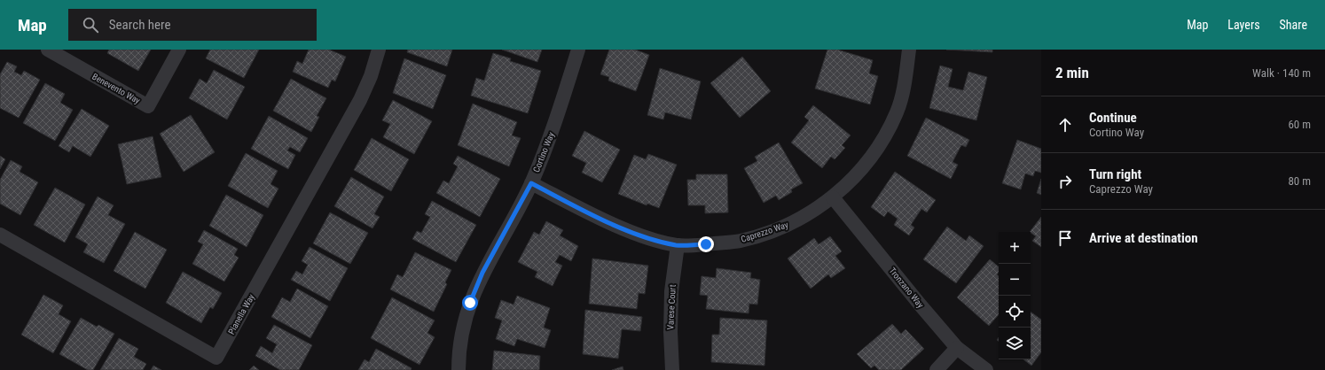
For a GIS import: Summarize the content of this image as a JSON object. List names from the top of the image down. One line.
{"streets":{"street":["Benevento Way","Cortino Way","Caprezzo Way","Tronzano Way","Varese Court","Pianella Way"]},"crossings":[["Cortino Way","Caprezzo Way"],["Caprezzo Way","Tronzano Way"],["Caprezzo Way","Varese Court"]],"page":{"header":"Map","search":"Search here","nav":["Map","Layers","Share"],"heading":["2 min","Walk · 140 m"],"list":[["Continue","Cortino Way","60 m"],["Turn right","Caprezzo Way","80 m"],"Arrive at destination"],"map_buttons":["+","−"]}}
